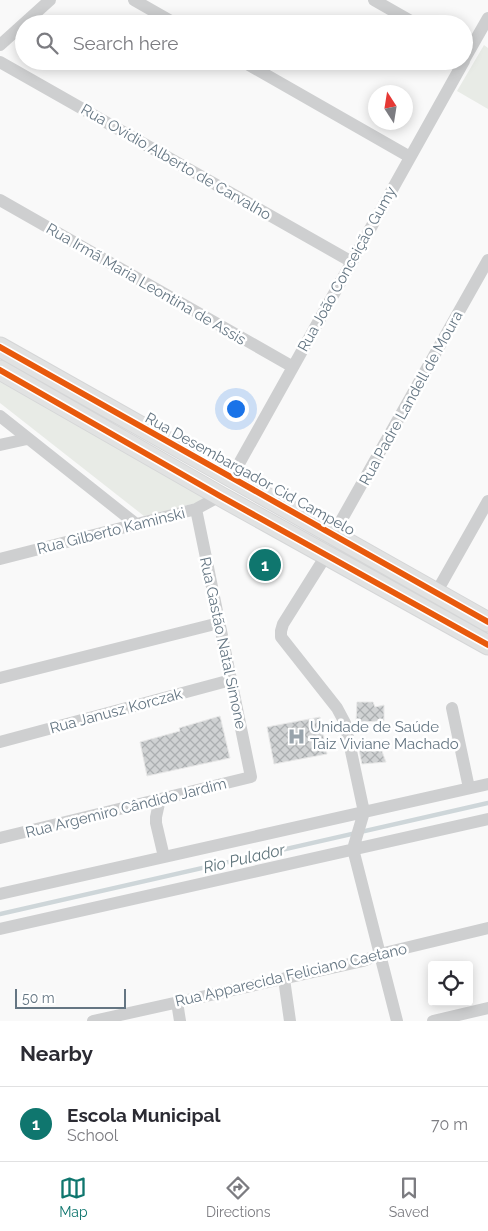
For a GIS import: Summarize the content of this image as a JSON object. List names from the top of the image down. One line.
{"streets":{"main road":["Rua Desembargador Cid Campelo"],"street":["Rua Ovídio Alberto de Carvalho","Rua João Conceição Gumy","Rua Irmã Maria Leontina de Assis","Rua Padre Landell de Moura","Rua Gilberto Kaminski","Rua Gastão Natal Simone","Rua Janusz Korczak","Rua Argemiro Cândido Jardim","Rua Apparecida Feliciano Caetano"]},"crossings":[["Rua Ovídio Alberto de Carvalho","Rua João Conceição Gumy"],["Rua João Conceição Gumy","Rua Irmã Maria Leontina de Assis"],["Rua João Conceição Gumy","Rua Desembargador Cid Campelo"],["Rua Padre Landell de Moura","Rua Desembargador Cid Campelo"],["Rua Gilberto Kaminski","Rua Gastão Natal Simone"],["Rua Gastão Natal Simone","Rua Janusz Korczak"],["Rua Gastão Natal Simone","Rua Argemiro Cândido Jardim"]],"water":["Rio Pulador"],"places":{"hospital":["Unidade de Saúde Taiz Viviane Machado"]},"scale_bar":"50 m","north":"top","page":{"search":"Search here","pins":"1","scale":"50 m","heading":"Nearby","list":[{"mark":"1","name":"Escola Municipal","note":"School","value":"70 m"}],"nav":["Map","Directions","Saved"]}}
